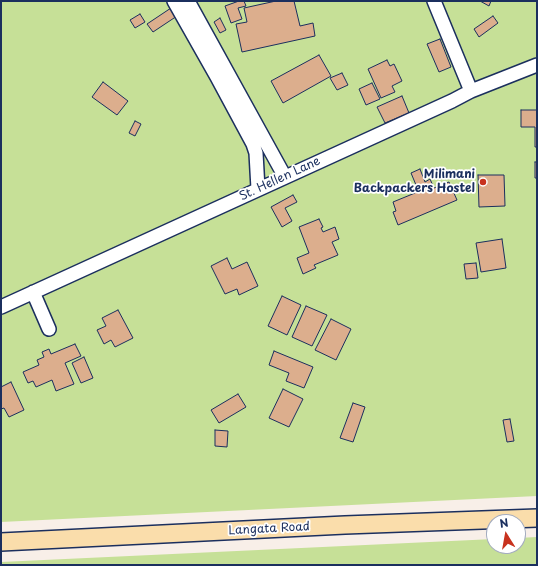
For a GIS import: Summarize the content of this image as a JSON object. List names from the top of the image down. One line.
{"streets":{"main road":["Langata Road"],"street":["St. Hellen Lane"]},"places":["Milimani Backpackers Hostel"],"north":"top"}
